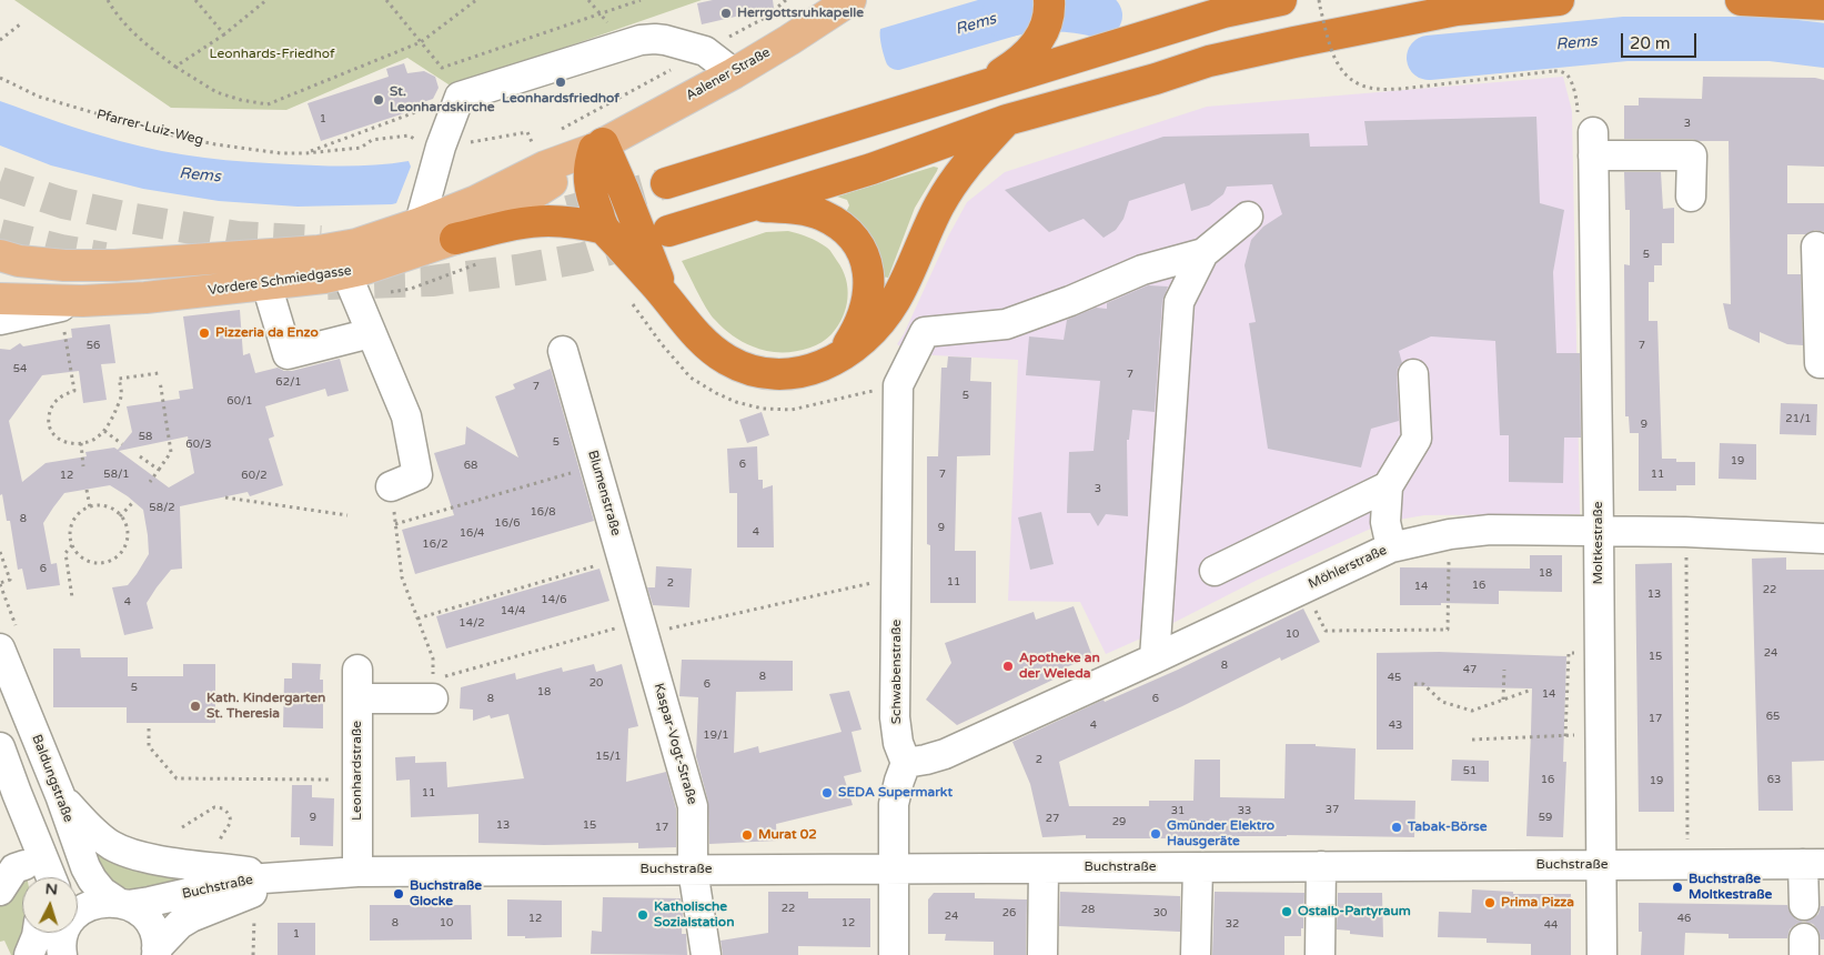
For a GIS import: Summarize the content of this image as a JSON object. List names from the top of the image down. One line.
{"streets":{"main road":["Aalener Straße","Vordere Schmiedgasse"],"street":["Blumenstraße","Moltkestraße","Möhlerstraße","Schwabenstraße","Kaspar-Vogt-Straße","Leonhardstraße","Baldungstraße","Buchstraße"],"path":["Pfarrer-Luiz-Weg"]},"crossings":[["Aalener Straße","Vordere Schmiedgasse"],["Blumenstraße","Kaspar-Vogt-Straße"],["Moltkestraße","Möhlerstraße"],["Moltkestraße","Buchstraße"],["Möhlerstraße","Schwabenstraße"],["Kaspar-Vogt-Straße","Buchstraße"],["Leonhardstraße","Buchstraße"],["Baldungstraße","Buchstraße"]],"water":["Rems"],"parks":["Leonhards-Friedhof"],"places":["Herrgottsruhkapelle","Leonhardsfriedhof","St. Leonhardskirche","Pizzeria da Enzo","Apotheke an der Weleda","Kath. Kindergarten St. Theresia","SEDA Supermarkt","Tabak-Börse","Gmünder Elektro Hausgeräte","Murat 02","Buchstraße Moltkestraße","Buchstraße Glocke","Prima Pizza","Ostalb-Partyraum","Katholische Sozialstation"],"house_numbers":["1","3","5","56","7","54","7","62/1","7","5","60/1","21/1","9","58","5","60/3","19","6","68","58/1","7","11","12","60/2","3","58/2","16/8","8","16/6","9","4","16/4","16/2","6","18","11","2","16","14","22","13","14/6","4","14/4","14/2","10","24","15","8","47","8","45","20","6","5","18","14","8","6","65","17","4","43","19/1","15/1","2","51","16","63","19","11","37","31","33","9","59","27","29","13","15","17","22","28","26","30","24","12","46","8","10","12","32","44","1"],"scale_bar":"20 m","north":"top"}
